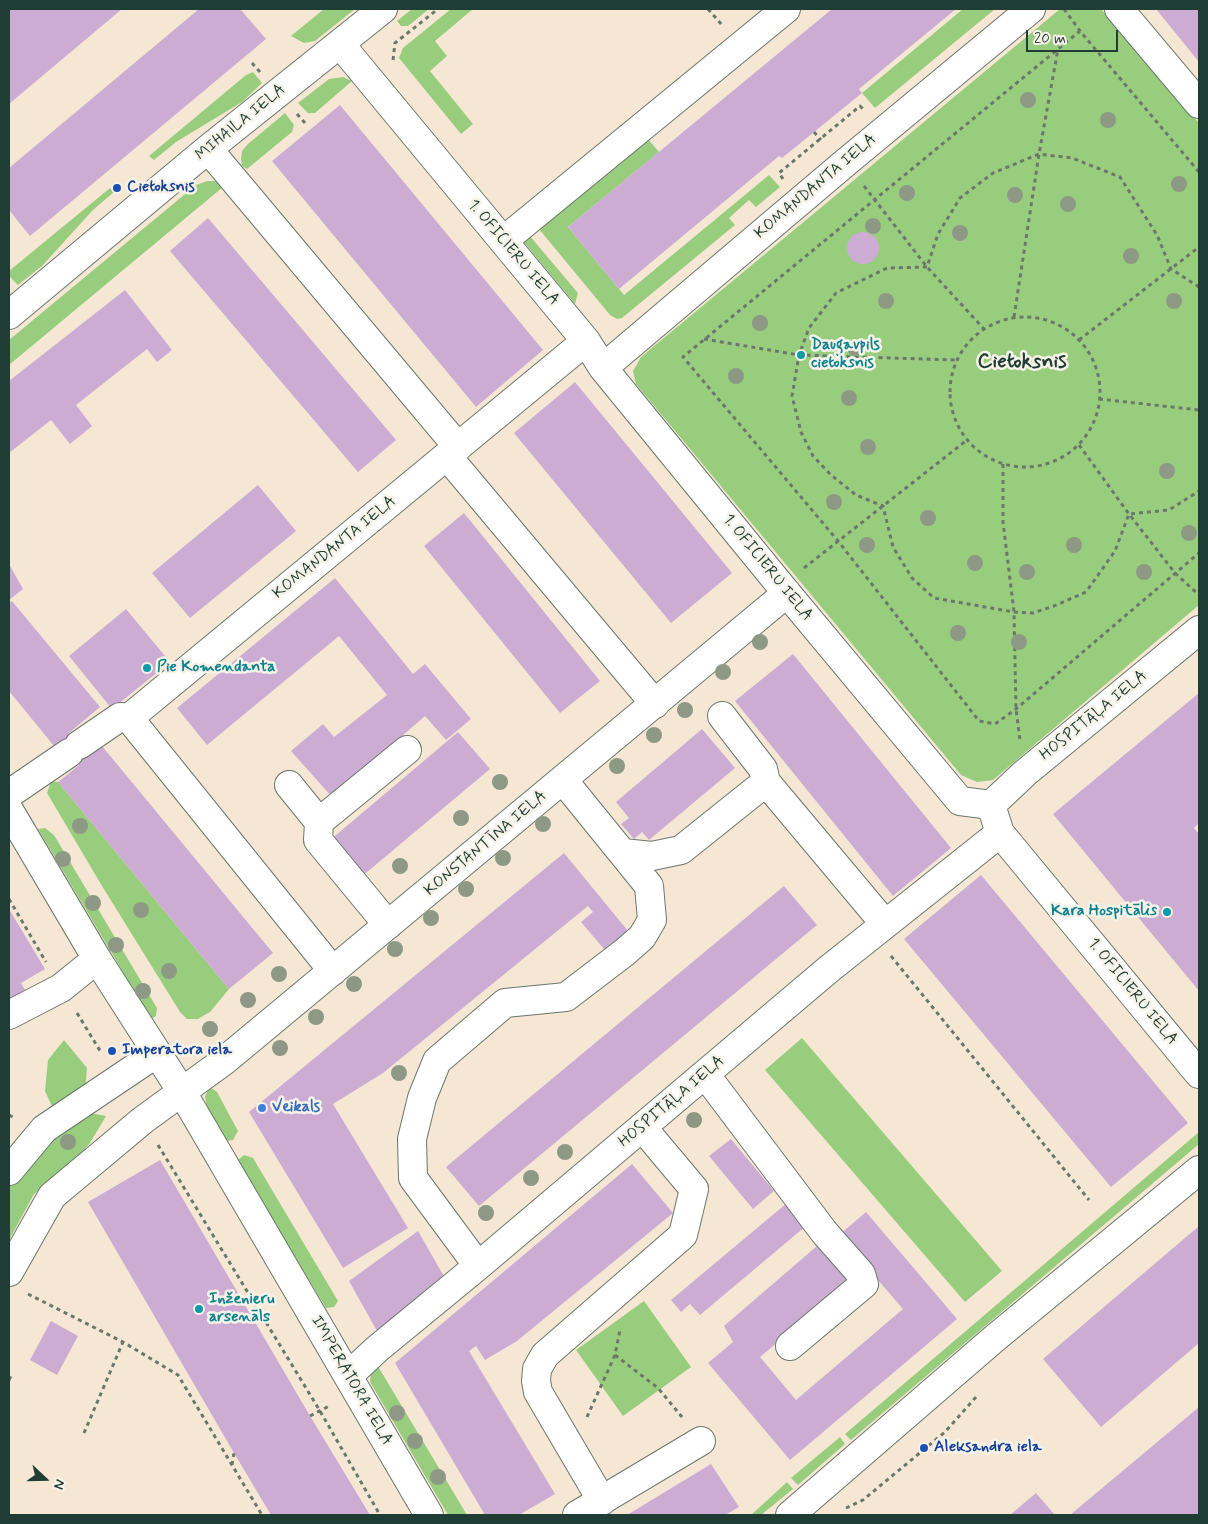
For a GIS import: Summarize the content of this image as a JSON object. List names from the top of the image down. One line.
{"streets":{"street":["MIHAILA IELA","KOMANDANTA IELA","1. OFICIERU IELA","HOSPITĀĻA IELA","KONSTANTĪNA IELA","IMPERATORA IELA"]},"crossings":[["MIHAILA IELA","1. OFICIERU IELA"],["KOMANDANTA IELA","1. OFICIERU IELA"],["1. OFICIERU IELA","HOSPITĀĻA IELA"],["1. OFICIERU IELA","KONSTANTĪNA IELA"],["HOSPITĀĻA IELA","IMPERATORA IELA"],["KONSTANTĪNA IELA","IMPERATORA IELA"]],"districts":["Cietoksnis"],"places":["Cietoksnis","Daugavpils cietoksnis","Pie Komendanta","Kara Hospitālis","Imperatora iela","Veikals","Inženieru arsenāls","Aleksandra iela"],"scale_bar":"20 m","north":"right"}
